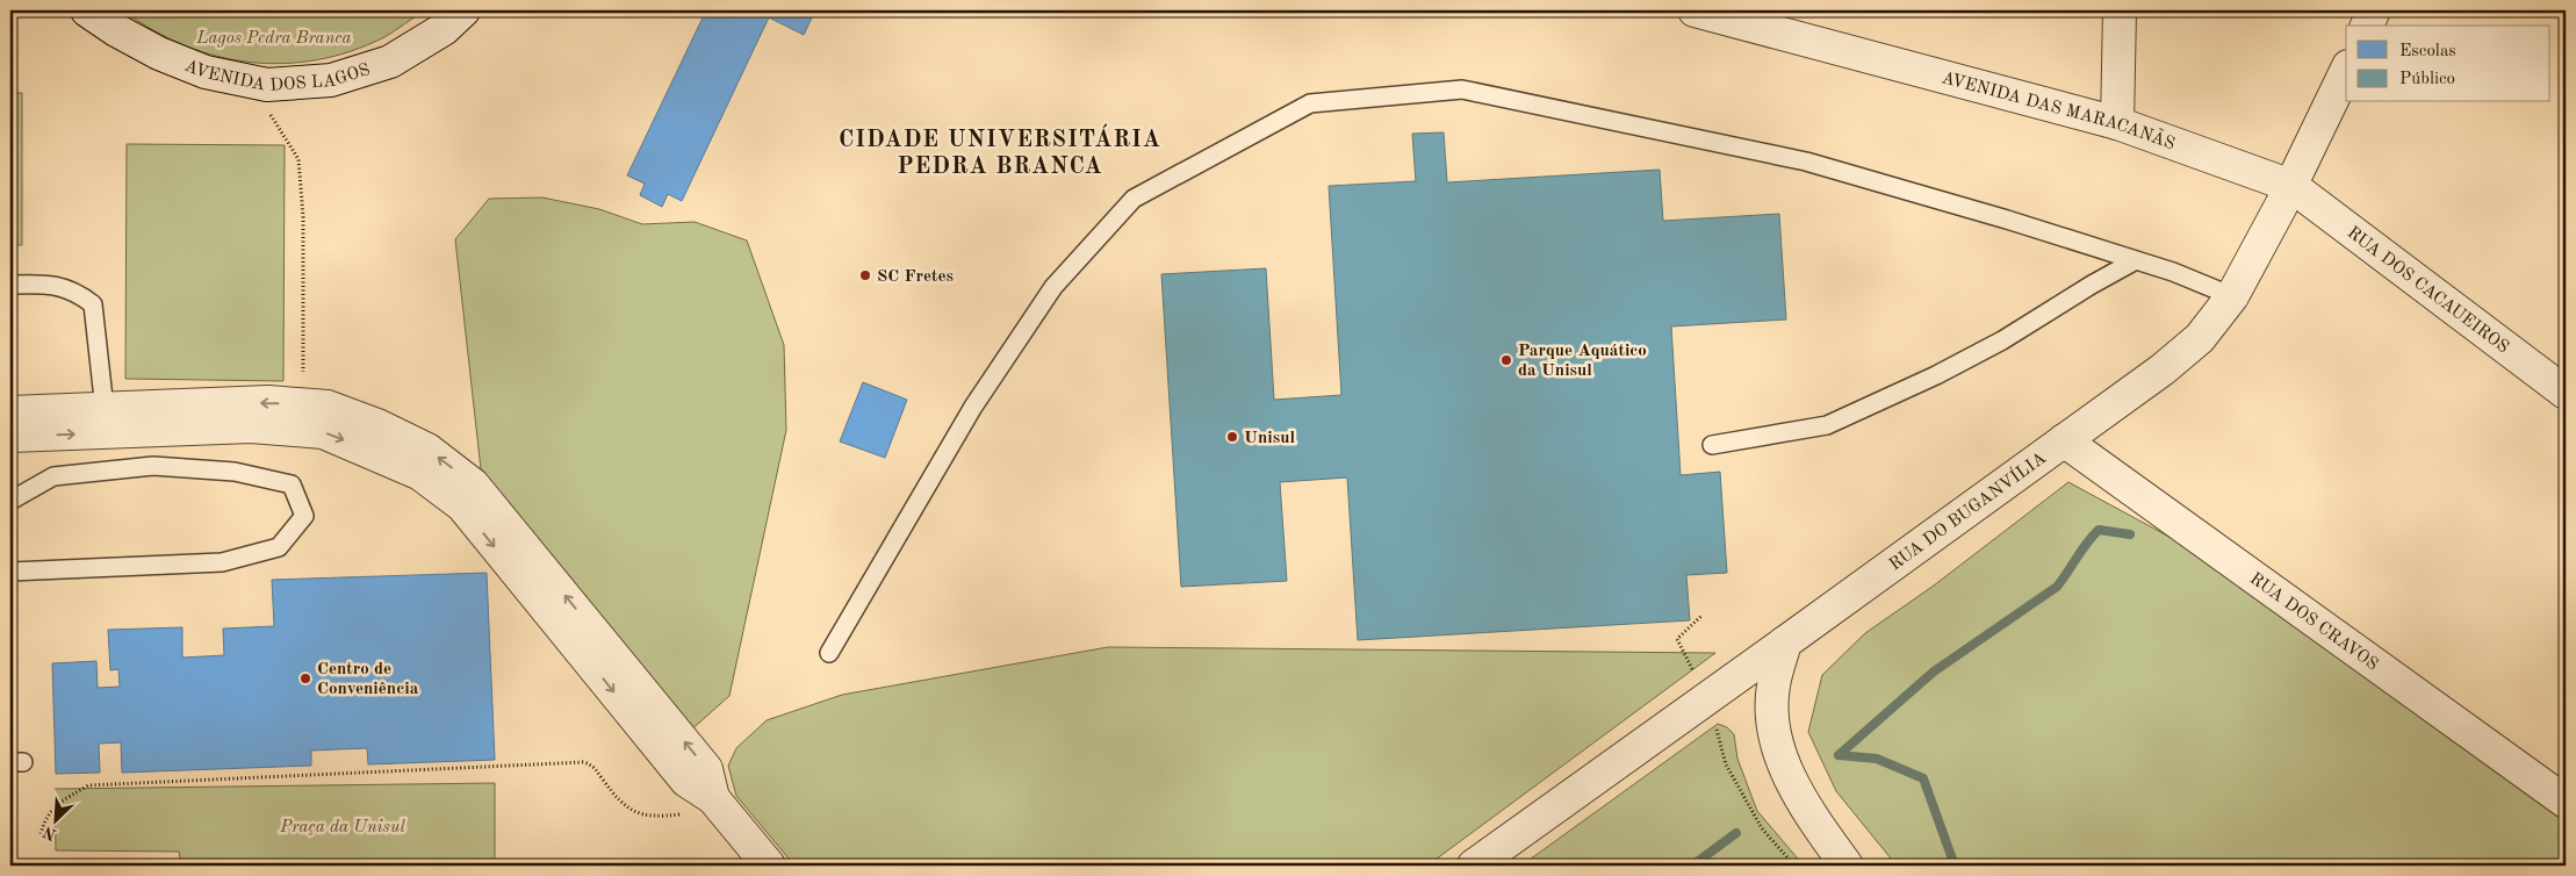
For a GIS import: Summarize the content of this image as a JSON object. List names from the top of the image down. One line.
{"streets":{"street":["AVENIDA DOS LAGOS","AVENIDA DAS MARACANÃS","RUA DOS CACAUEIROS","RUA DO BUGANVÍLIA","RUA DOS CRAVOS"]},"crossings":[["AVENIDA DAS MARACANÃS","RUA DOS CACAUEIROS"],["AVENIDA DAS MARACANÃS","RUA DO BUGANVÍLIA"],["RUA DOS CACAUEIROS","RUA DO BUGANVÍLIA"],["RUA DO BUGANVÍLIA","RUA DOS CRAVOS"]],"districts":["CIDADE UNIVERSITÁRIA PEDRA BRANCA"],"parks":["Lagos Pedra Branca","Praça da Unisul"],"places":["SC Fretes","Parque Aquático da Unisul","Unisul","Centro de Conveniência"],"legend":["Escolas","Público"],"north":"bottom left"}
